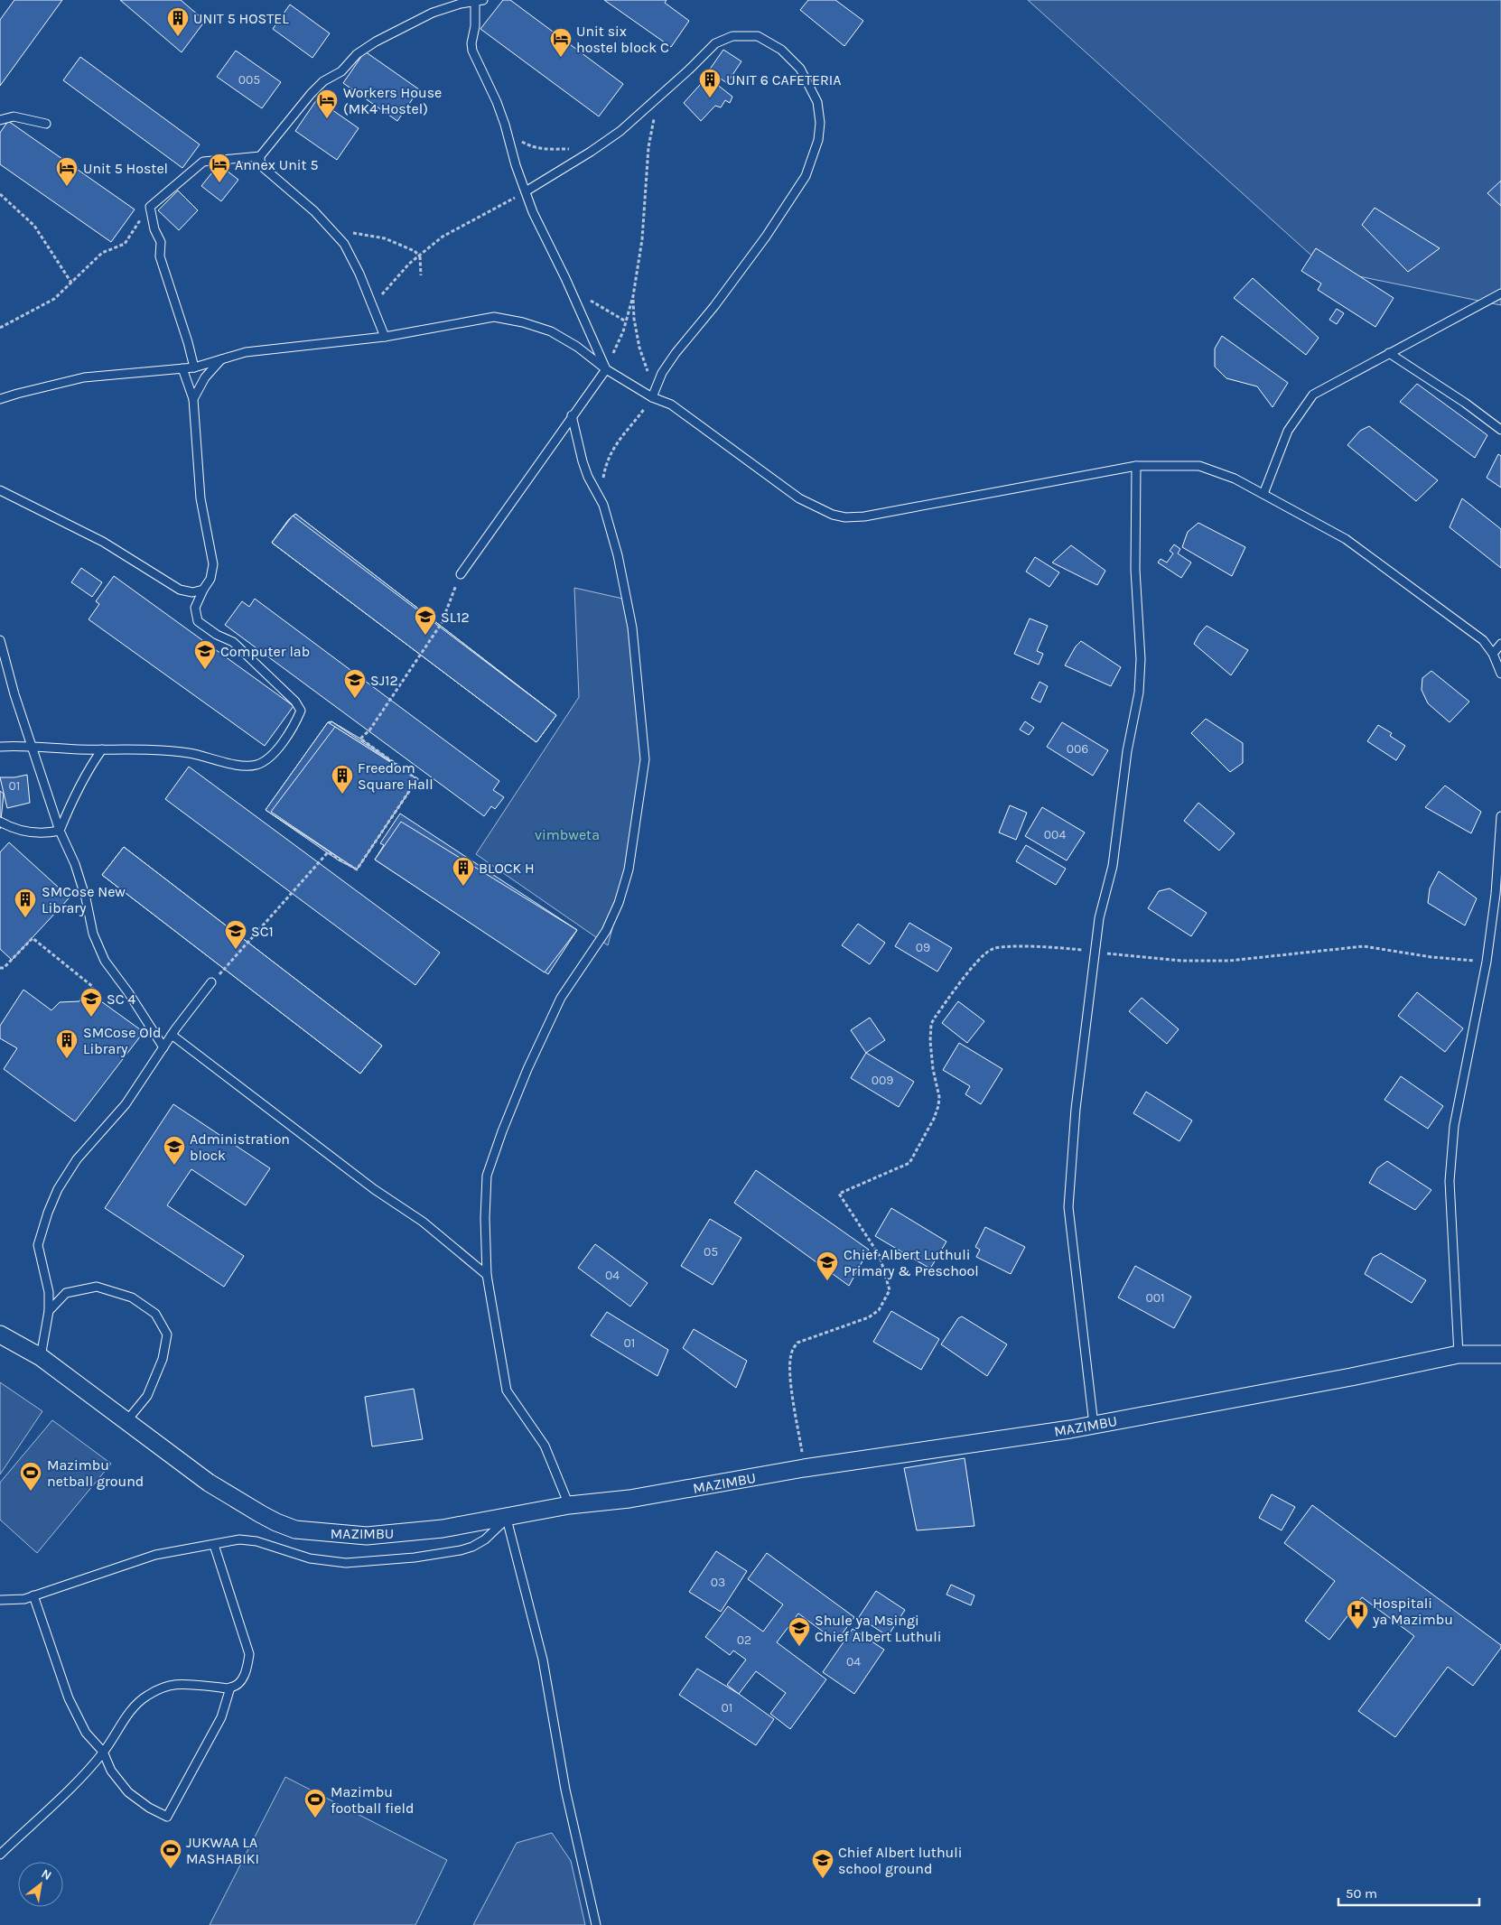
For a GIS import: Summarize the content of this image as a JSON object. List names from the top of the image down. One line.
{"streets":{"street":["MAZIMBU"]},"parks":["vimbweta"],"places":{"building":["UNIT 5 HOSTEL","UNIT 6 CAFETERIA","Freedom Square Hall","BLOCK H","SMCose New Library","SMCose Old Library"],"hotel":["Unit six hostel block C","Workers House (MK4 Hostel)","Annex Unit 5","Unit 5 Hostel"],"school or university":["SL12","Computer lab","SJ12","SC1","SC 4","Administration block","Chief Albert Luthuli Primary & Preschool","Shule ya Msingi Chief Albert Luthuli","Chief Albert luthuli school ground"],"sports":["Mazimbu netball ground","Mazimbu football field","JUKWAA LA MASHABIKI"],"hospital":["Hospitali ya Mazimbu"]},"house_numbers":["005","006","01","004","09","009","05","04","001","01","03","02","04","01"],"scale_bar":"50 m","north":"top right"}
